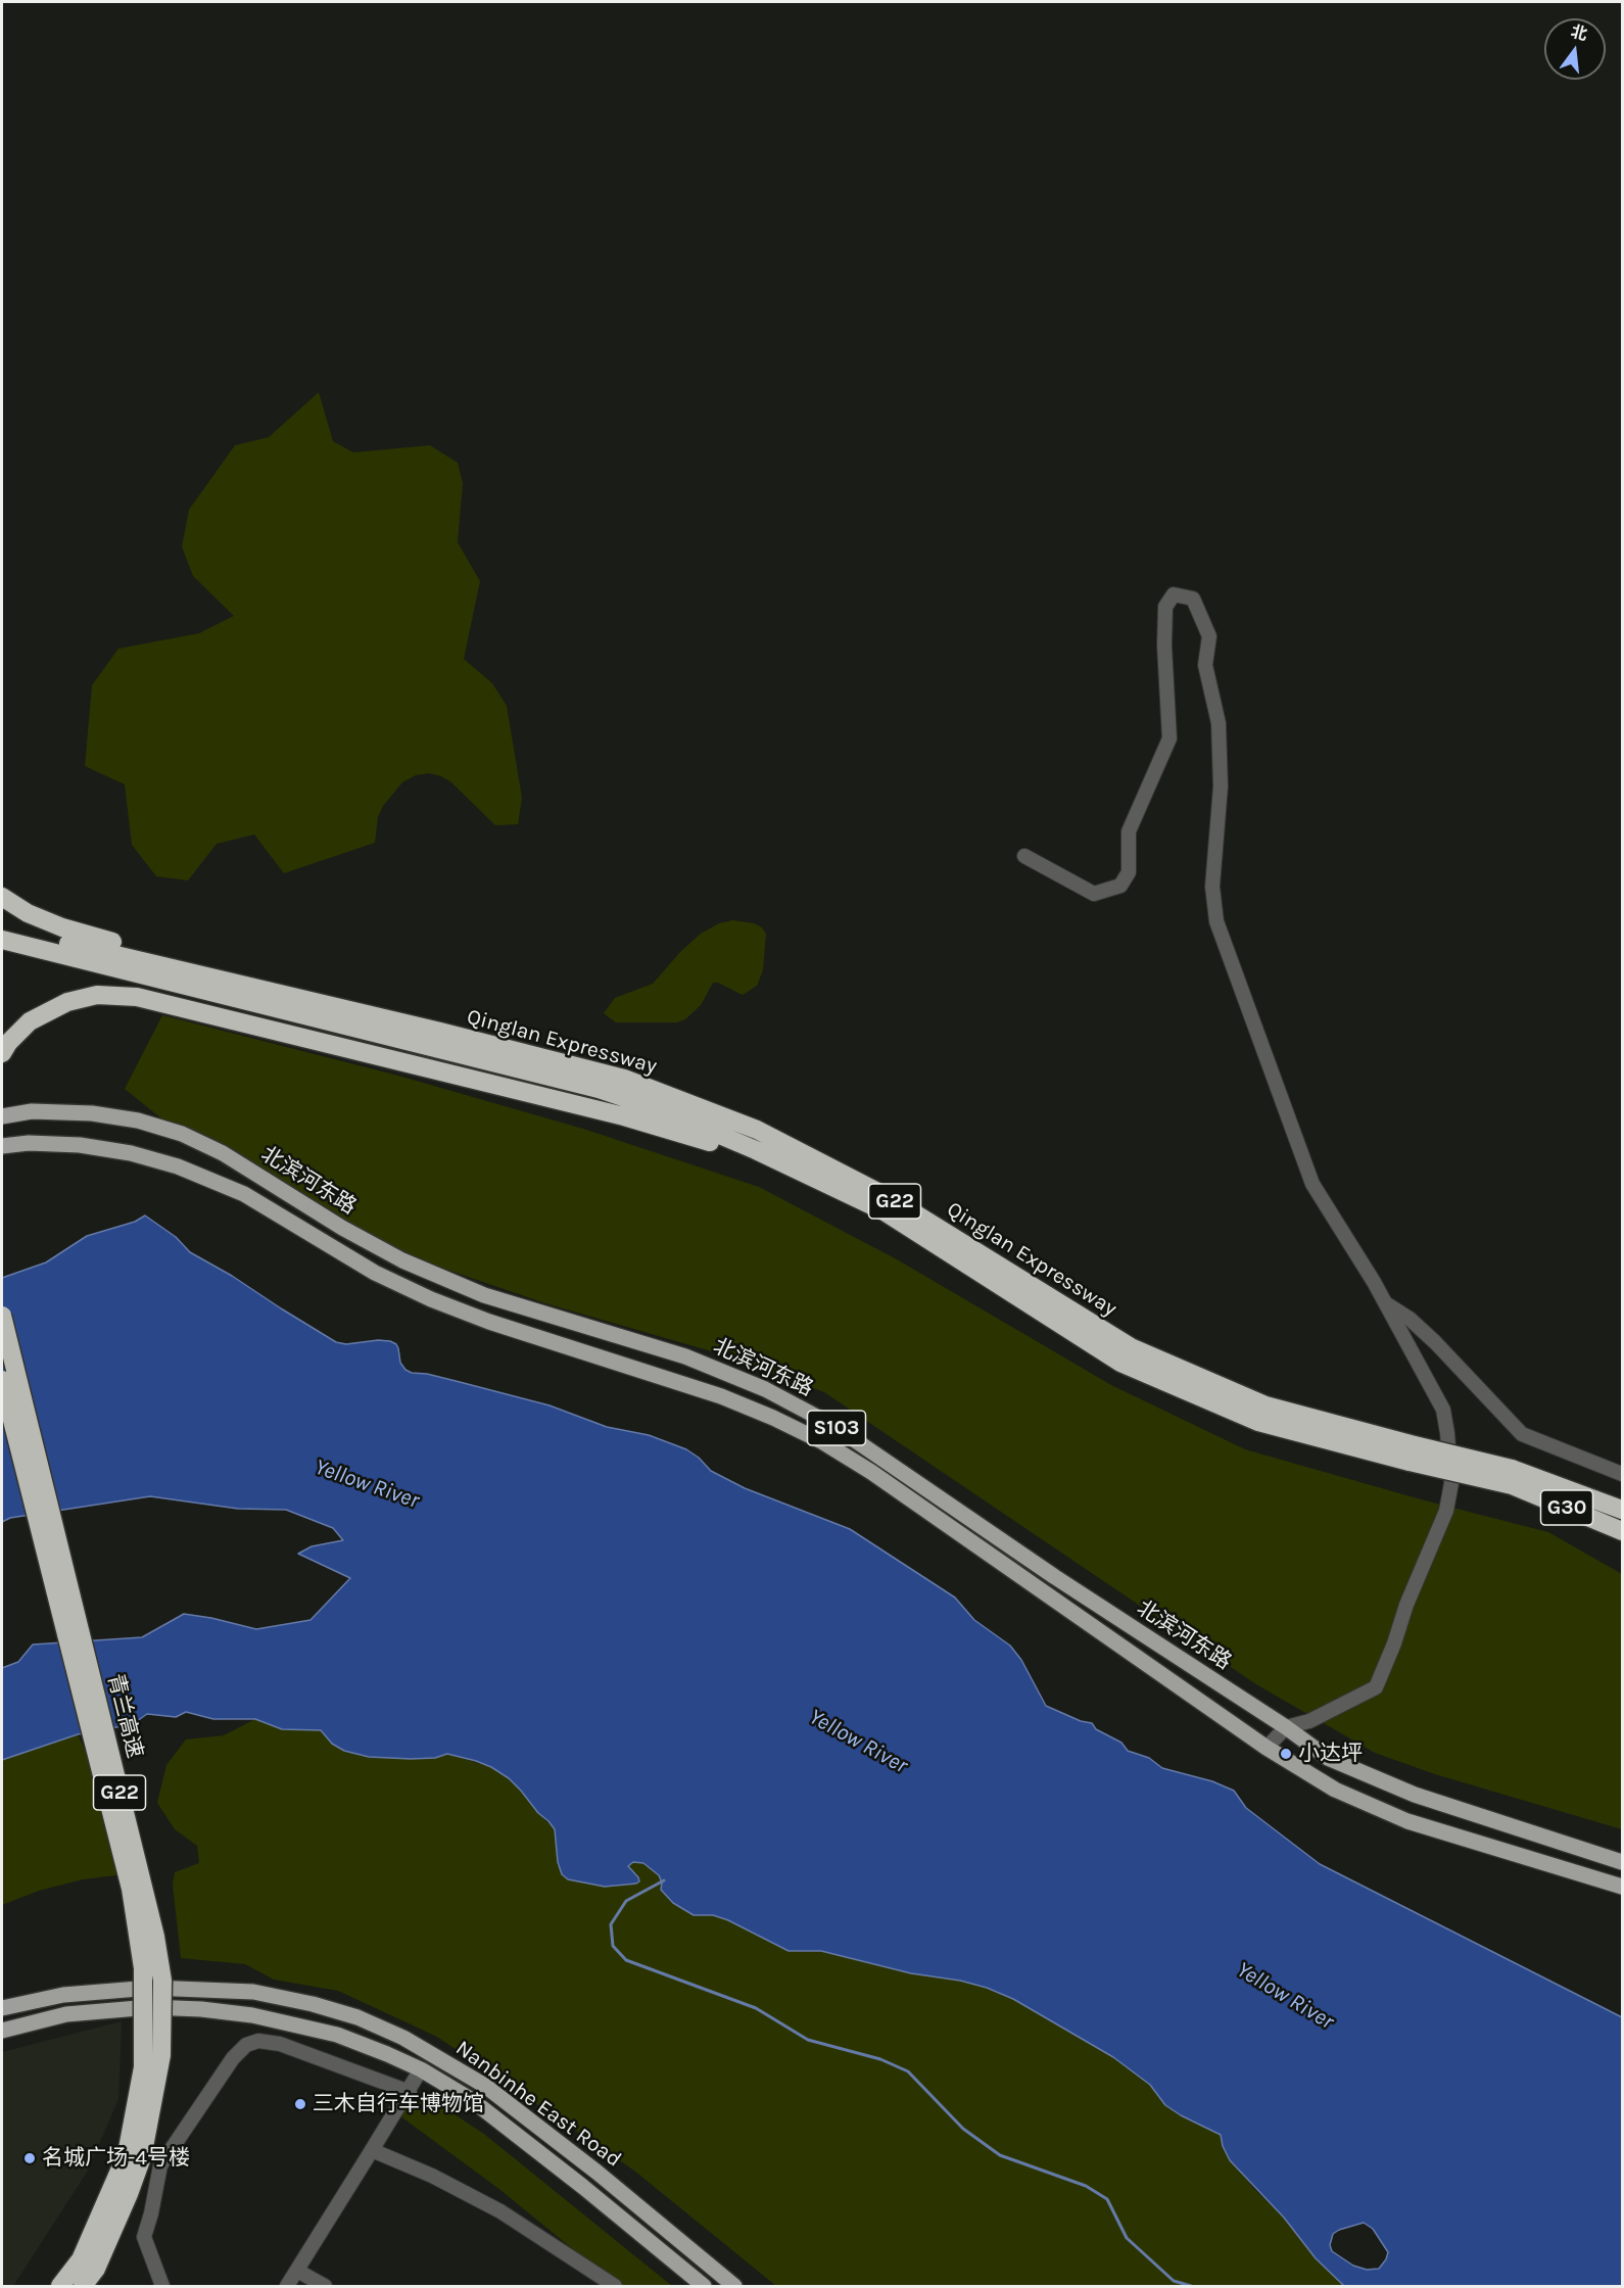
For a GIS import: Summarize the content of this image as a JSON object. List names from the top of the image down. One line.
{"streets":{"highway":["Qinglan Expressway","G22","G30","青兰高速"],"main road":["北滨河东路","S103","Nanbinhe East Road"]},"crossings":[["Qinglan Expressway","G30"]],"water":["Yellow River"],"places":["小达坪","三木自行车博物馆","名城广场-4号楼"],"north":"top"}
